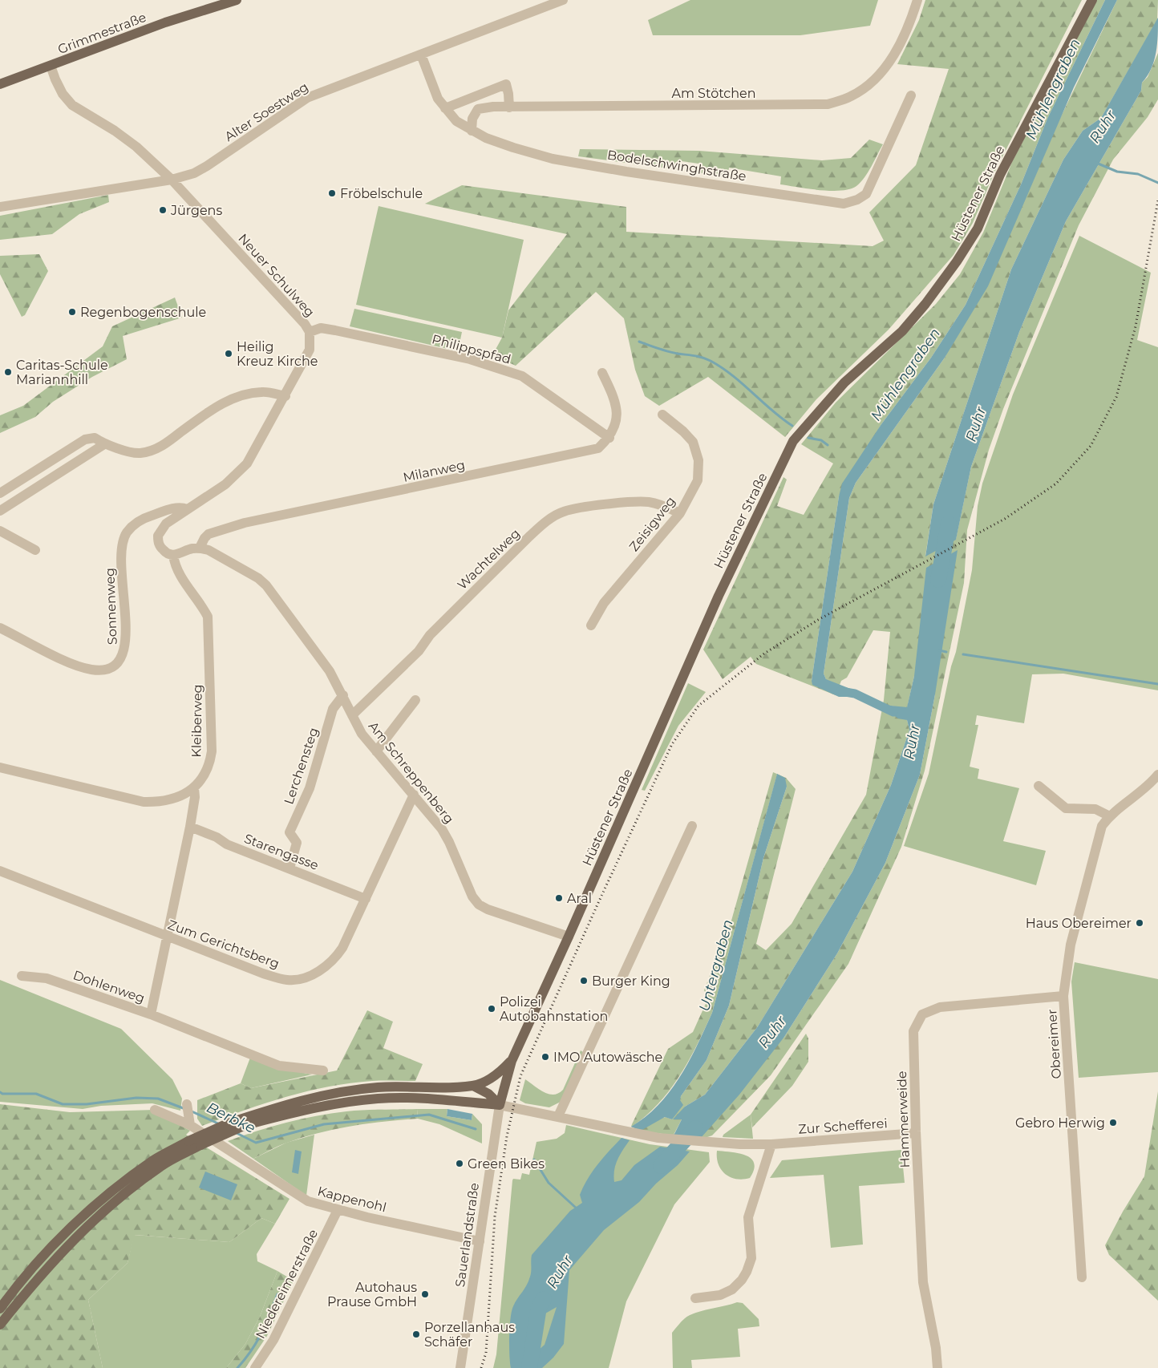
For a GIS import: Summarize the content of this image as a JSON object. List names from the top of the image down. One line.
{"streets":{"main road":["Grimmestraße","Hüstener Straße"],"street":["Am Stötchen","Alter Soestweg","Bodelschwinghstraße","Neuer Schulweg","Philippspfad","Milanweg","Zeisigweg","Wachtelweg","Sonnenweg","Kleiberweg","Lerchensteg","Am Schreppenberg","Starengasse","Zum Gerichtsberg","Dohlenweg","Obereimer","Hammerweide","Zur Schefferei","Kappenohl","Sauerlandstraße","Niedereimerstraße"]},"crossings":[["Grimmestraße","Neuer Schulweg"],["Am Stötchen","Bodelschwinghstraße"],["Alter Soestweg","Bodelschwinghstraße"],["Alter Soestweg","Neuer Schulweg"],["Hüstener Straße","Am Schreppenberg"],["Hüstener Straße","Sauerlandstraße"],["Neuer Schulweg","Philippspfad"],["Neuer Schulweg","Sonnenweg"],["Neuer Schulweg","Kleiberweg"],["Philippspfad","Milanweg"],["Milanweg","Am Schreppenberg"],["Zeisigweg","Wachtelweg"],["Wachtelweg","Am Schreppenberg"],["Kleiberweg","Dohlenweg"],["Lerchensteg","Am Schreppenberg"],["Lerchensteg","Starengasse"],["Am Schreppenberg","Zum Gerichtsberg"],["Starengasse","Zum Gerichtsberg"],["Starengasse","Dohlenweg"],["Zum Gerichtsberg","Dohlenweg"],["Obereimer","Hammerweide"],["Hammerweide","Zur Schefferei"],["Kappenohl","Sauerlandstraße"],["Kappenohl","Niedereimerstraße"]],"water":["Mühlengraben","Ruhr","Untergraben","Berbke"],"places":["Fröbelschule","Jürgens","Regenbogenschule","Heilig Kreuz Kirche","Caritas-Schule Mariannhill","Aral","Haus Obereimer","Burger King","Polizei Autobahnstation","IMO Autowäsche","Gebro Herwig","Green Bikes","Autohaus Prause GmbH","Porzellanhaus Schäfer"]}
